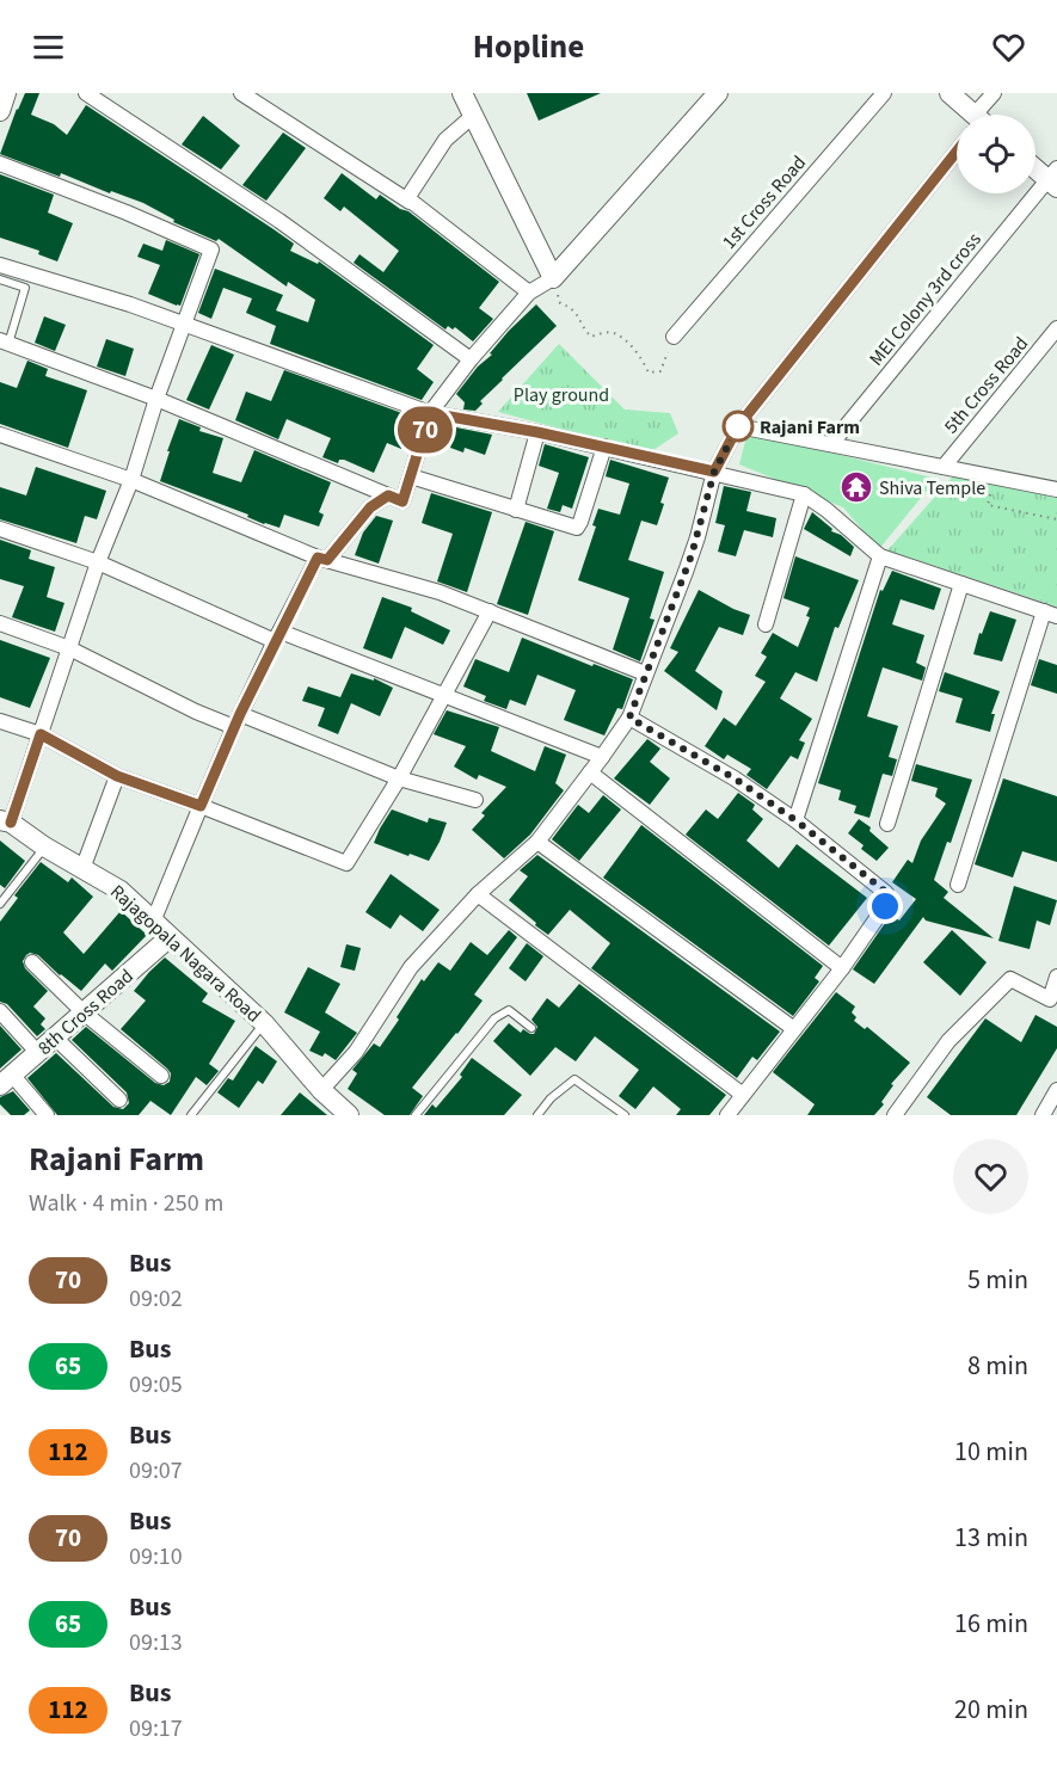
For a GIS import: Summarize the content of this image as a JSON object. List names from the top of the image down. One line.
{"streets":{"street":["1st Cross Road","MEI Colony 3rd cross","5th Cross Road","Rajagopala Nagara Road","8th Cross Road"]},"crossings":[["Rajagopala Nagara Road","8th Cross Road"]],"parks":["Play ground"],"places":{"other":["Rajani Farm"],"temple":["Shiva Temple"]},"lines":["bus line 70"],"page":{"header":"Hopline","on_map":"70","heading":["Rajani Farm","Walk · 4 min · 250 m"],"list":[{"mark":"70","name":"Bus","note":"09:02","value":"5 min"},{"mark":"65","name":"Bus","note":"09:05","value":"8 min"},{"mark":"112","name":"Bus","note":"09:07","value":"10 min"},{"mark":"70","name":"Bus","note":"09:10","value":"13 min"},{"mark":"65","name":"Bus","note":"09:13","value":"16 min"},{"mark":"112","name":"Bus","note":"09:17","value":"20 min"}]}}
